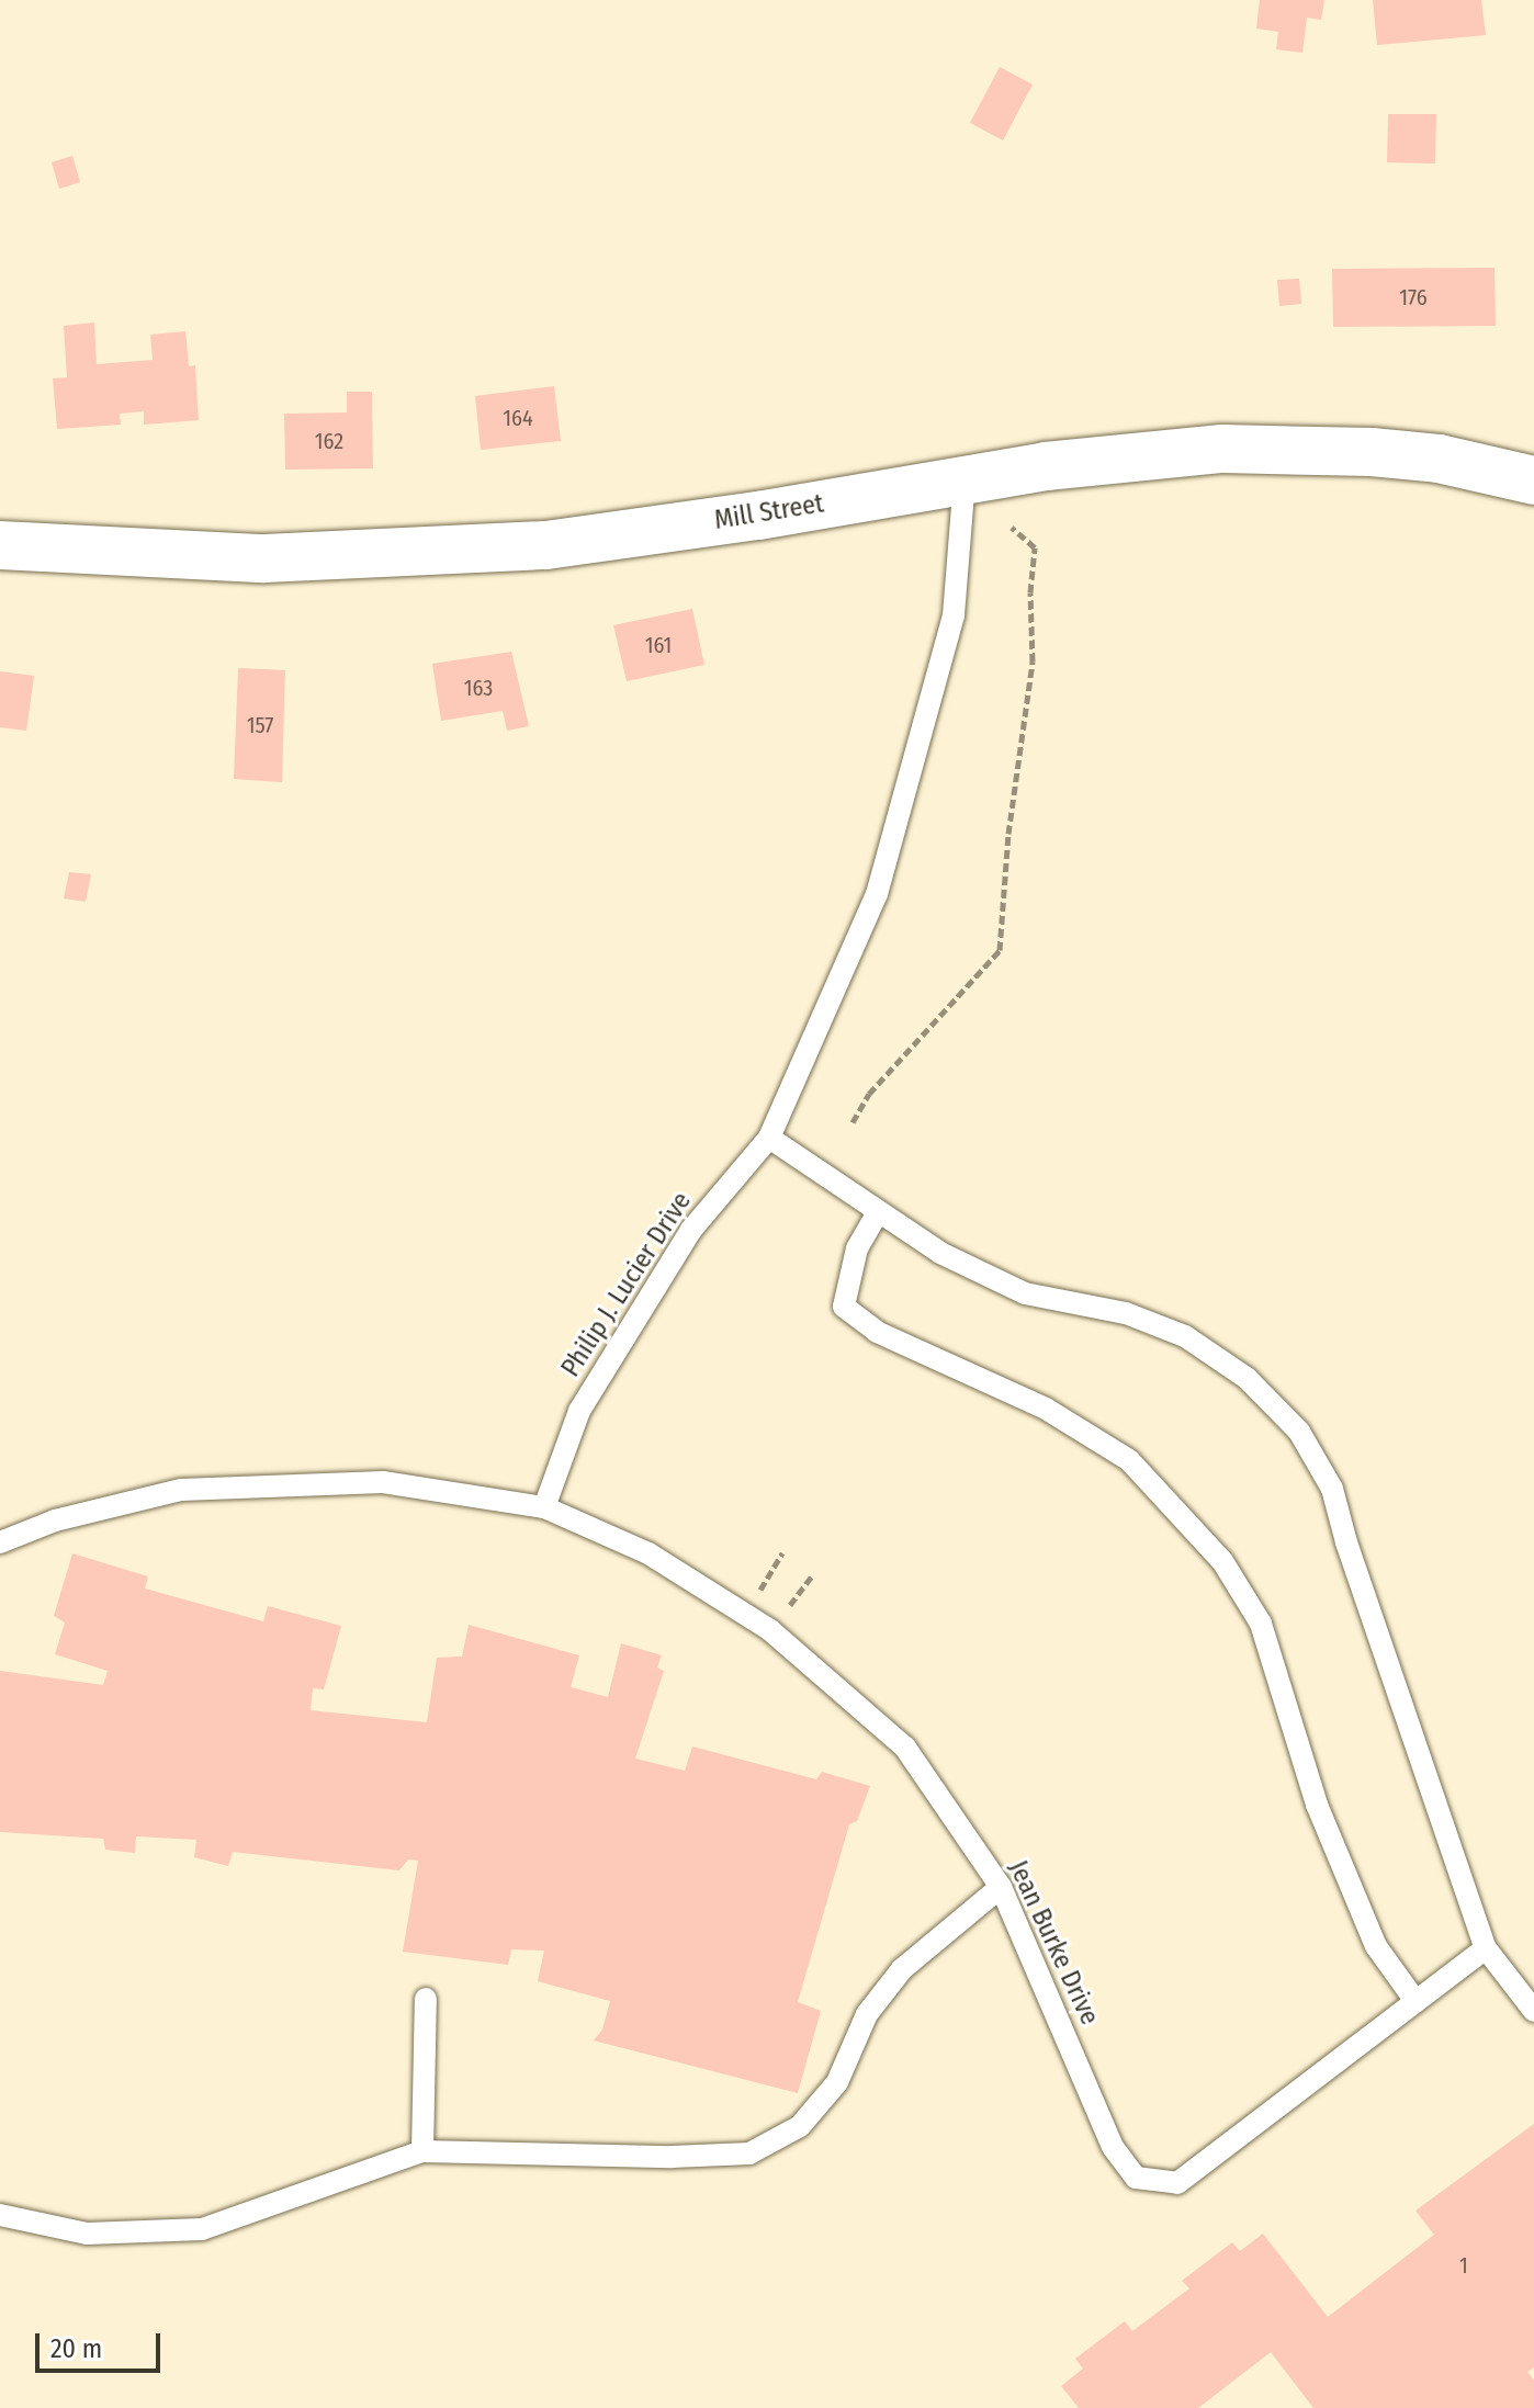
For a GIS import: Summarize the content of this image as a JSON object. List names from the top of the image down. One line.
{"streets":{"street":["Mill Street"],"lane":["Philip J. Lucier Drive","Jean Burke Drive"]},"crossings":[["Mill Street","Philip J. Lucier Drive"],["Philip J. Lucier Drive","Jean Burke Drive"]],"house_numbers":["176","164","162","161","163","157","1"],"scale_bar":"20 m"}
